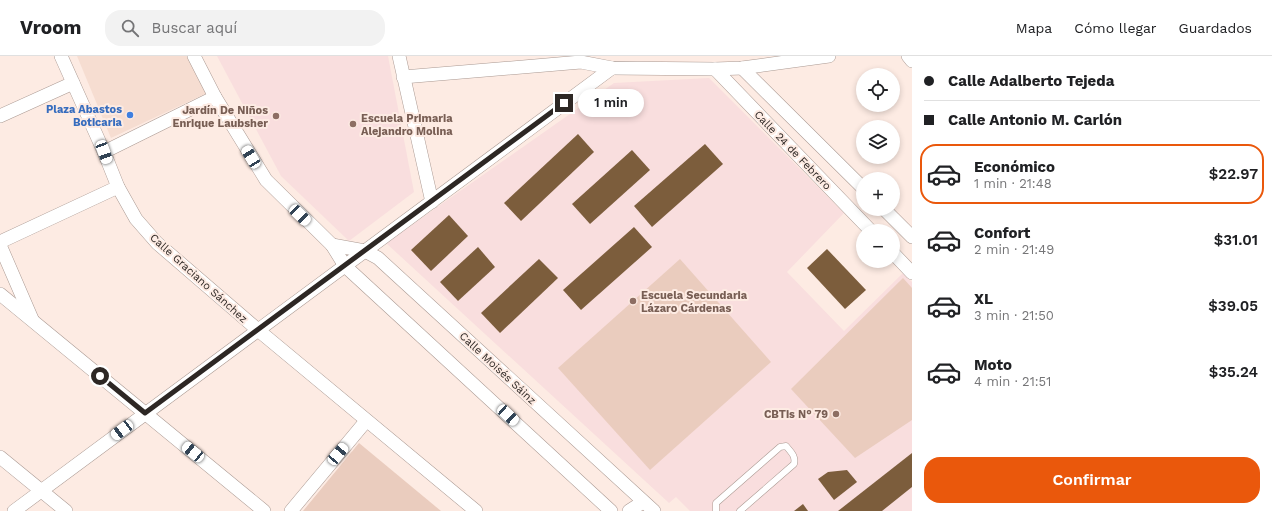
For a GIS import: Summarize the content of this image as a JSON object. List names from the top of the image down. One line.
{"streets":{"street":["Calle 24 de Febrero","Calle Graciano Sánchez","Calle Moisés Sáinz"]},"places":["Plaza Abastos Boticaria","Jardín De Niños Enrique Laubsher","Escuela Primaria Alejandro Molina","Escuela Secundaria Lázaro Cárdenas","CBTis N° 79"],"page":{"header":"Vroom","search":"Buscar aquí","nav":["Mapa","Cómo llegar","Guardados"],"banner":["Calle Adalberto Tejeda","Calle Antonio M. Carlón"],"map_buttons":["+","−"],"bubble":"1 min","list":[{"name":"Económico","note":"1 min · 21:48","value":"$22.97"},{"name":"Confort","note":"2 min · 21:49","value":"$31.01"},{"name":"XL","note":"3 min · 21:50","value":"$39.05"},{"name":"Moto","note":"4 min · 21:51","value":"$35.24"}],"buttons":"Confirmar"}}
